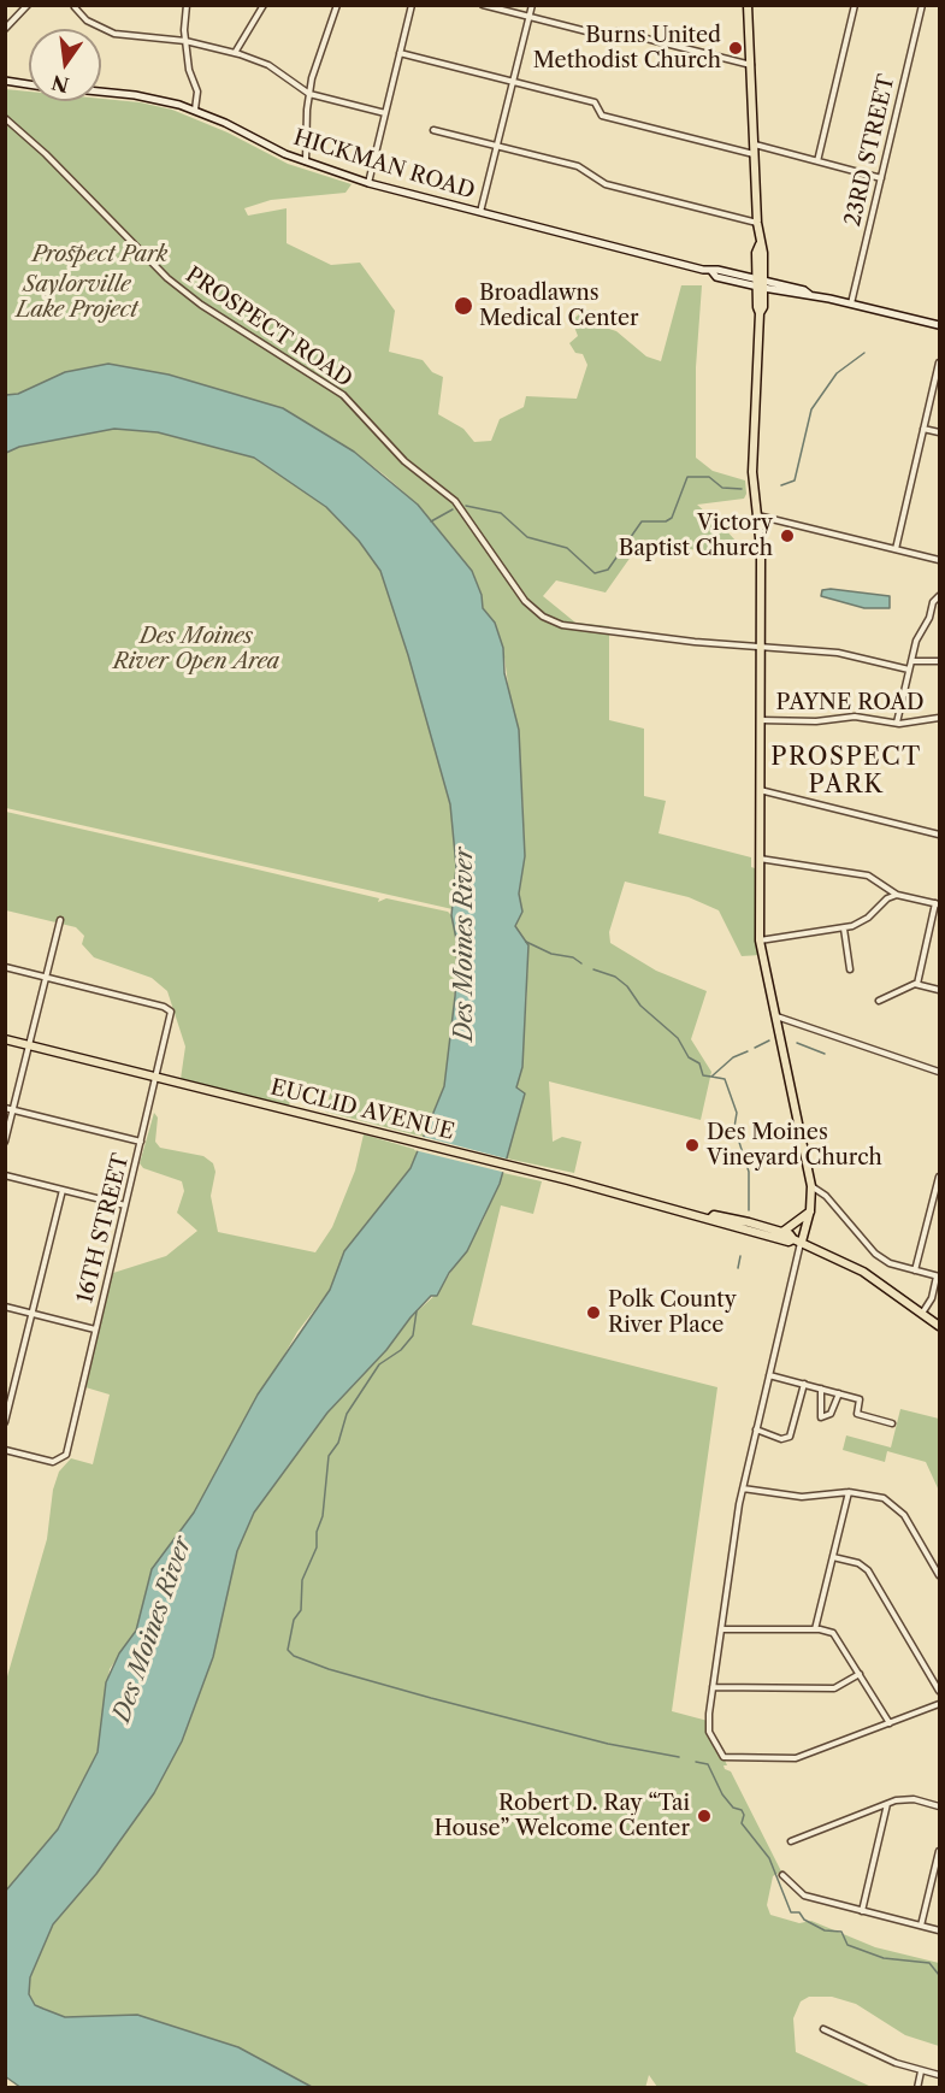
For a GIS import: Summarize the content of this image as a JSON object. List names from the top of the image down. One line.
{"streets":{"main road":["HICKMAN ROAD","EUCLID AVENUE"],"street":["23RD STREET","PROSPECT ROAD","PAYNE ROAD","16TH STREET"]},"crossings":[["23RD STREET","HICKMAN ROAD"],["EUCLID AVENUE","16TH STREET"]],"districts":["PROSPECT PARK"],"water":["Des Moines River"],"parks":["Prospect Park","Saylorville Lake Project","Des Moines River Open Area"],"places":["Burns United Methodist Church","Broadlawns Medical Center","Victory Baptist Church","Des Moines Vineyard Church","Polk County River Place","Robert D. Ray “Tai House” Welcome Center"],"north":"bottom"}
